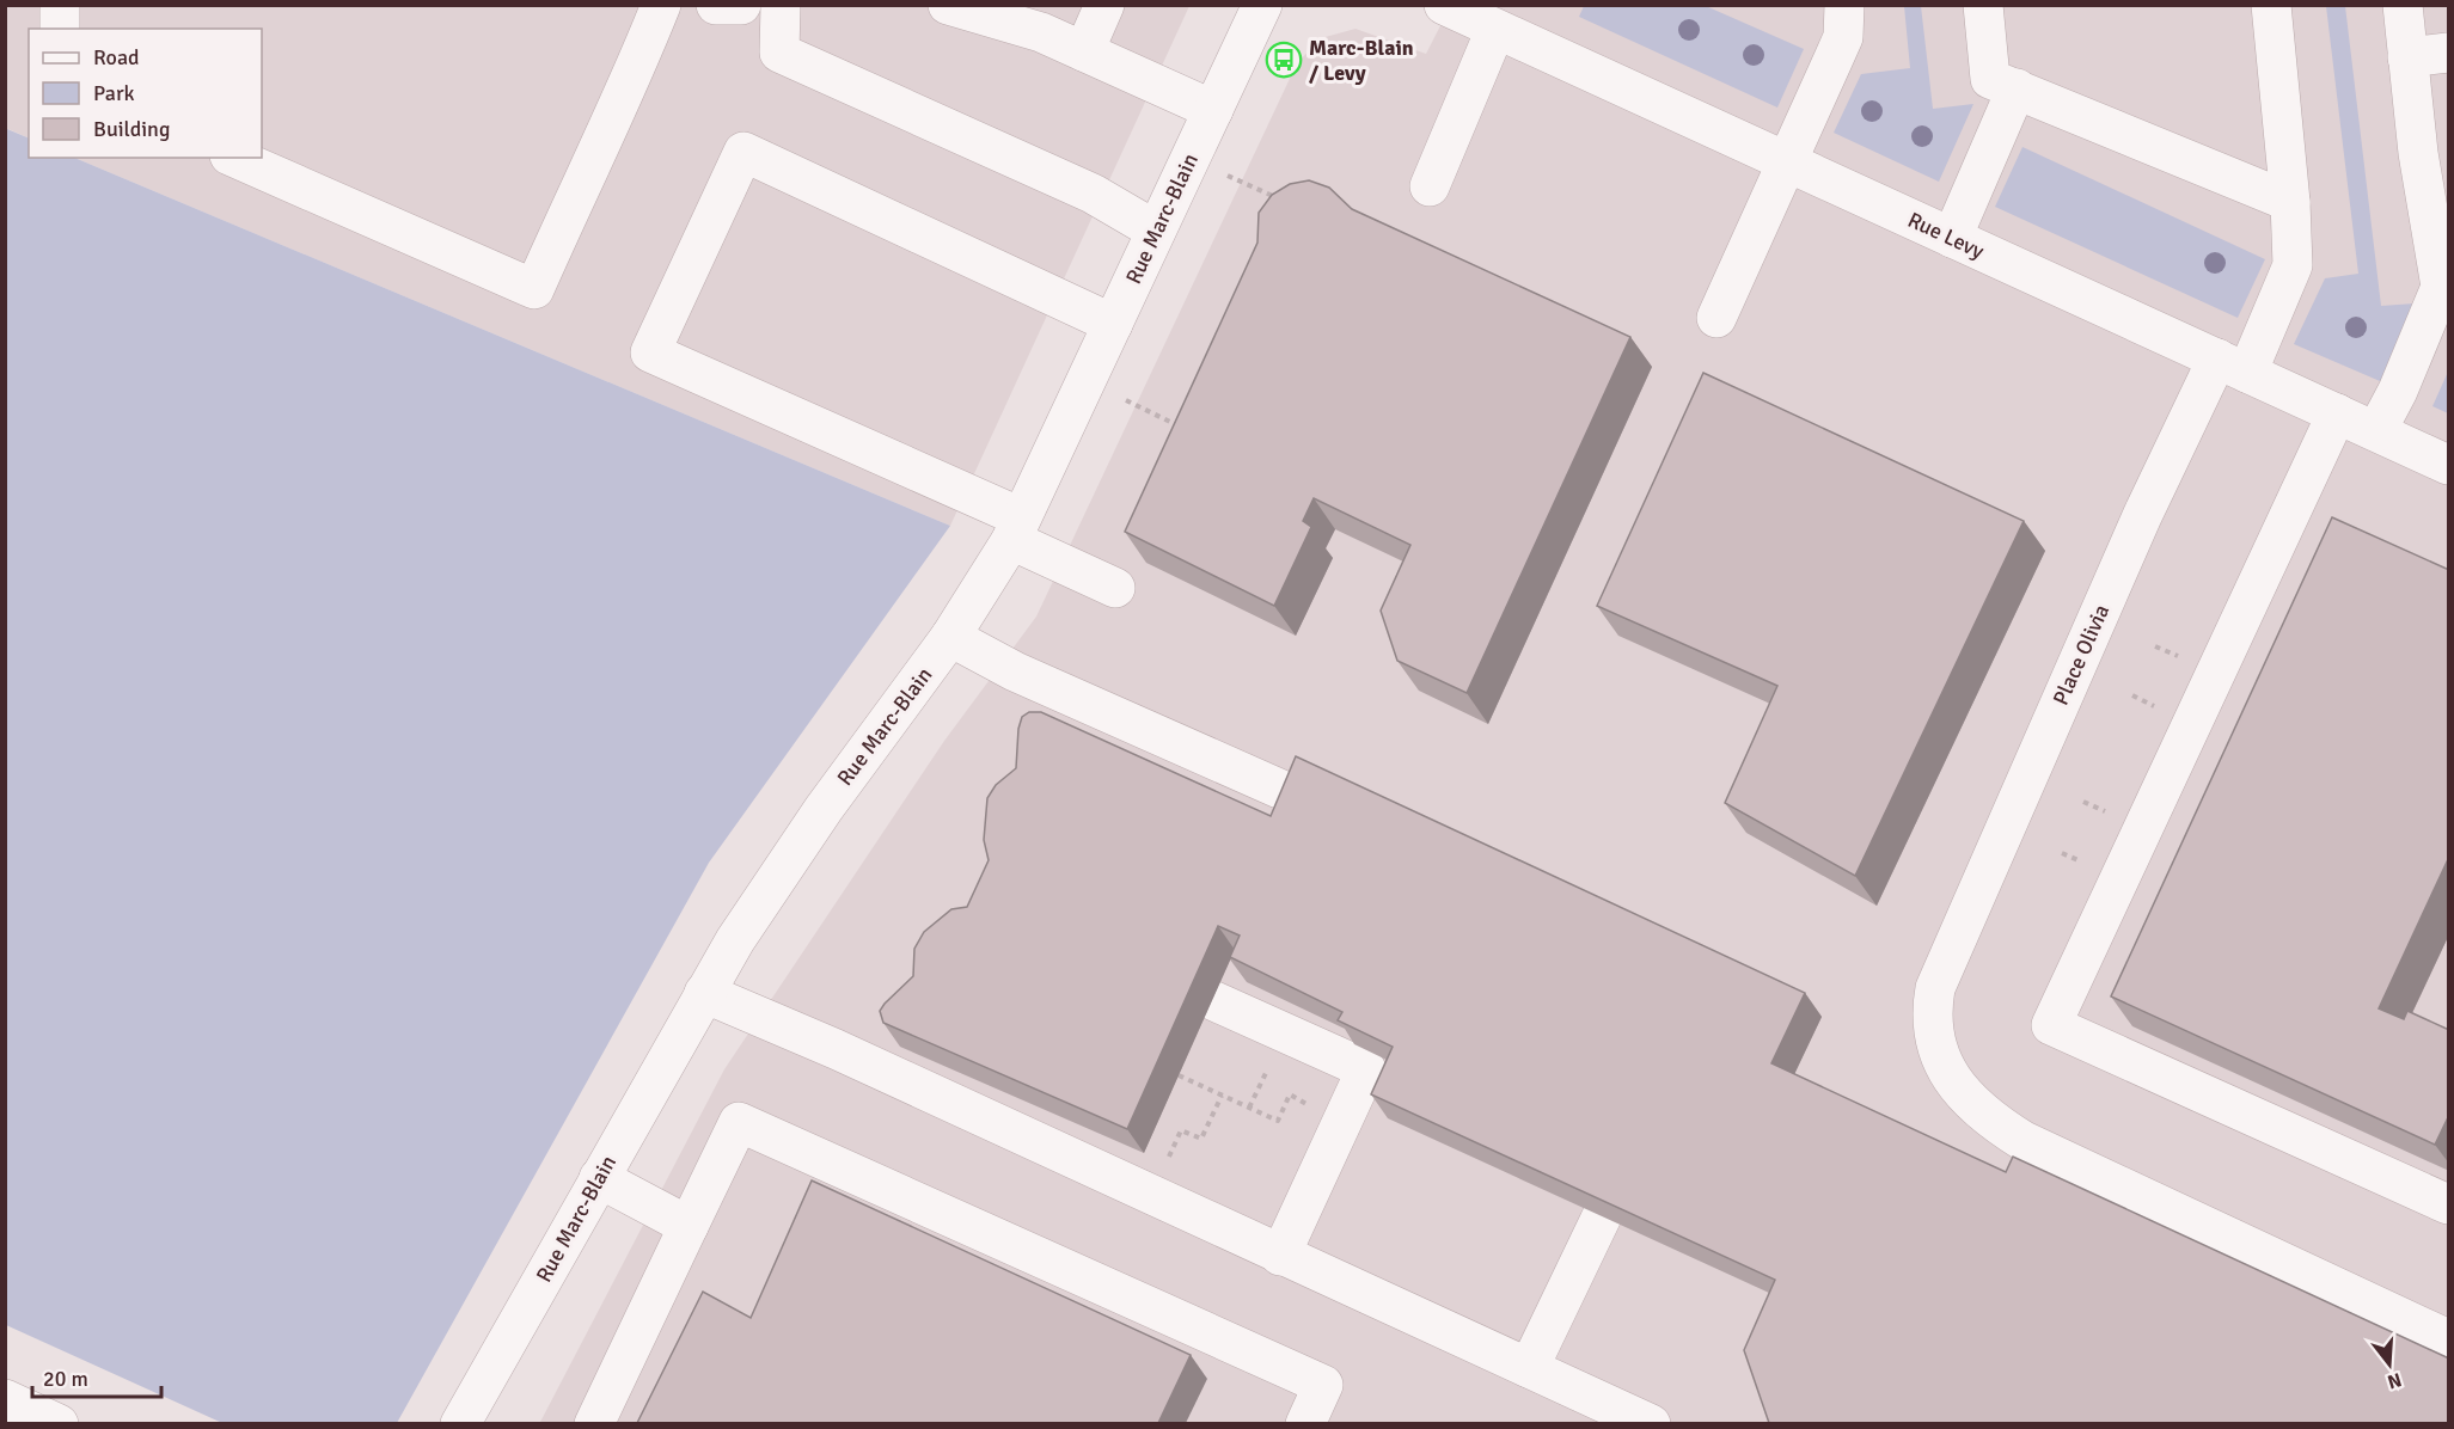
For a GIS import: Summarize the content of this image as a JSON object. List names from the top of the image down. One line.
{"streets":{"street":["Rue Marc-Blain","Rue Levy","Place Olivia"]},"crossings":[["Rue Levy","Place Olivia"]],"places":{"bus stop":["Marc-Blain / Levy"]},"legend":["Road","Park","Building"],"scale_bar":"20 m","north":"bottom"}
